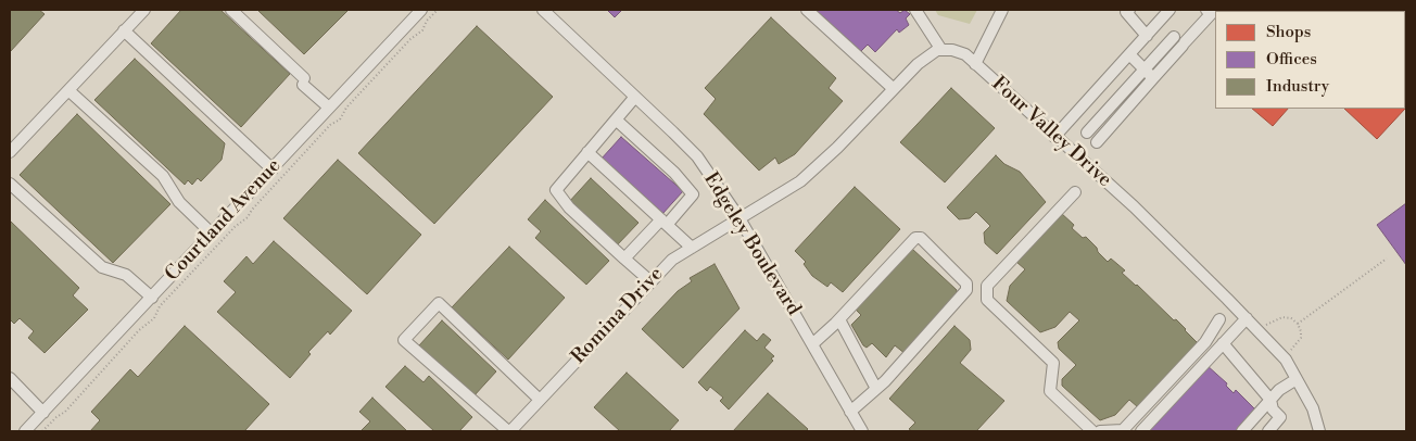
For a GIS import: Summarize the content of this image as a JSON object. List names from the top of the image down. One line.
{"streets":{"street":["Four Valley Drive","Courtland Avenue","Edgeley Boulevard","Romina Drive"]},"crossings":[["Edgeley Boulevard","Romina Drive"]],"legend":["Shops","Offices","Industry"]}
